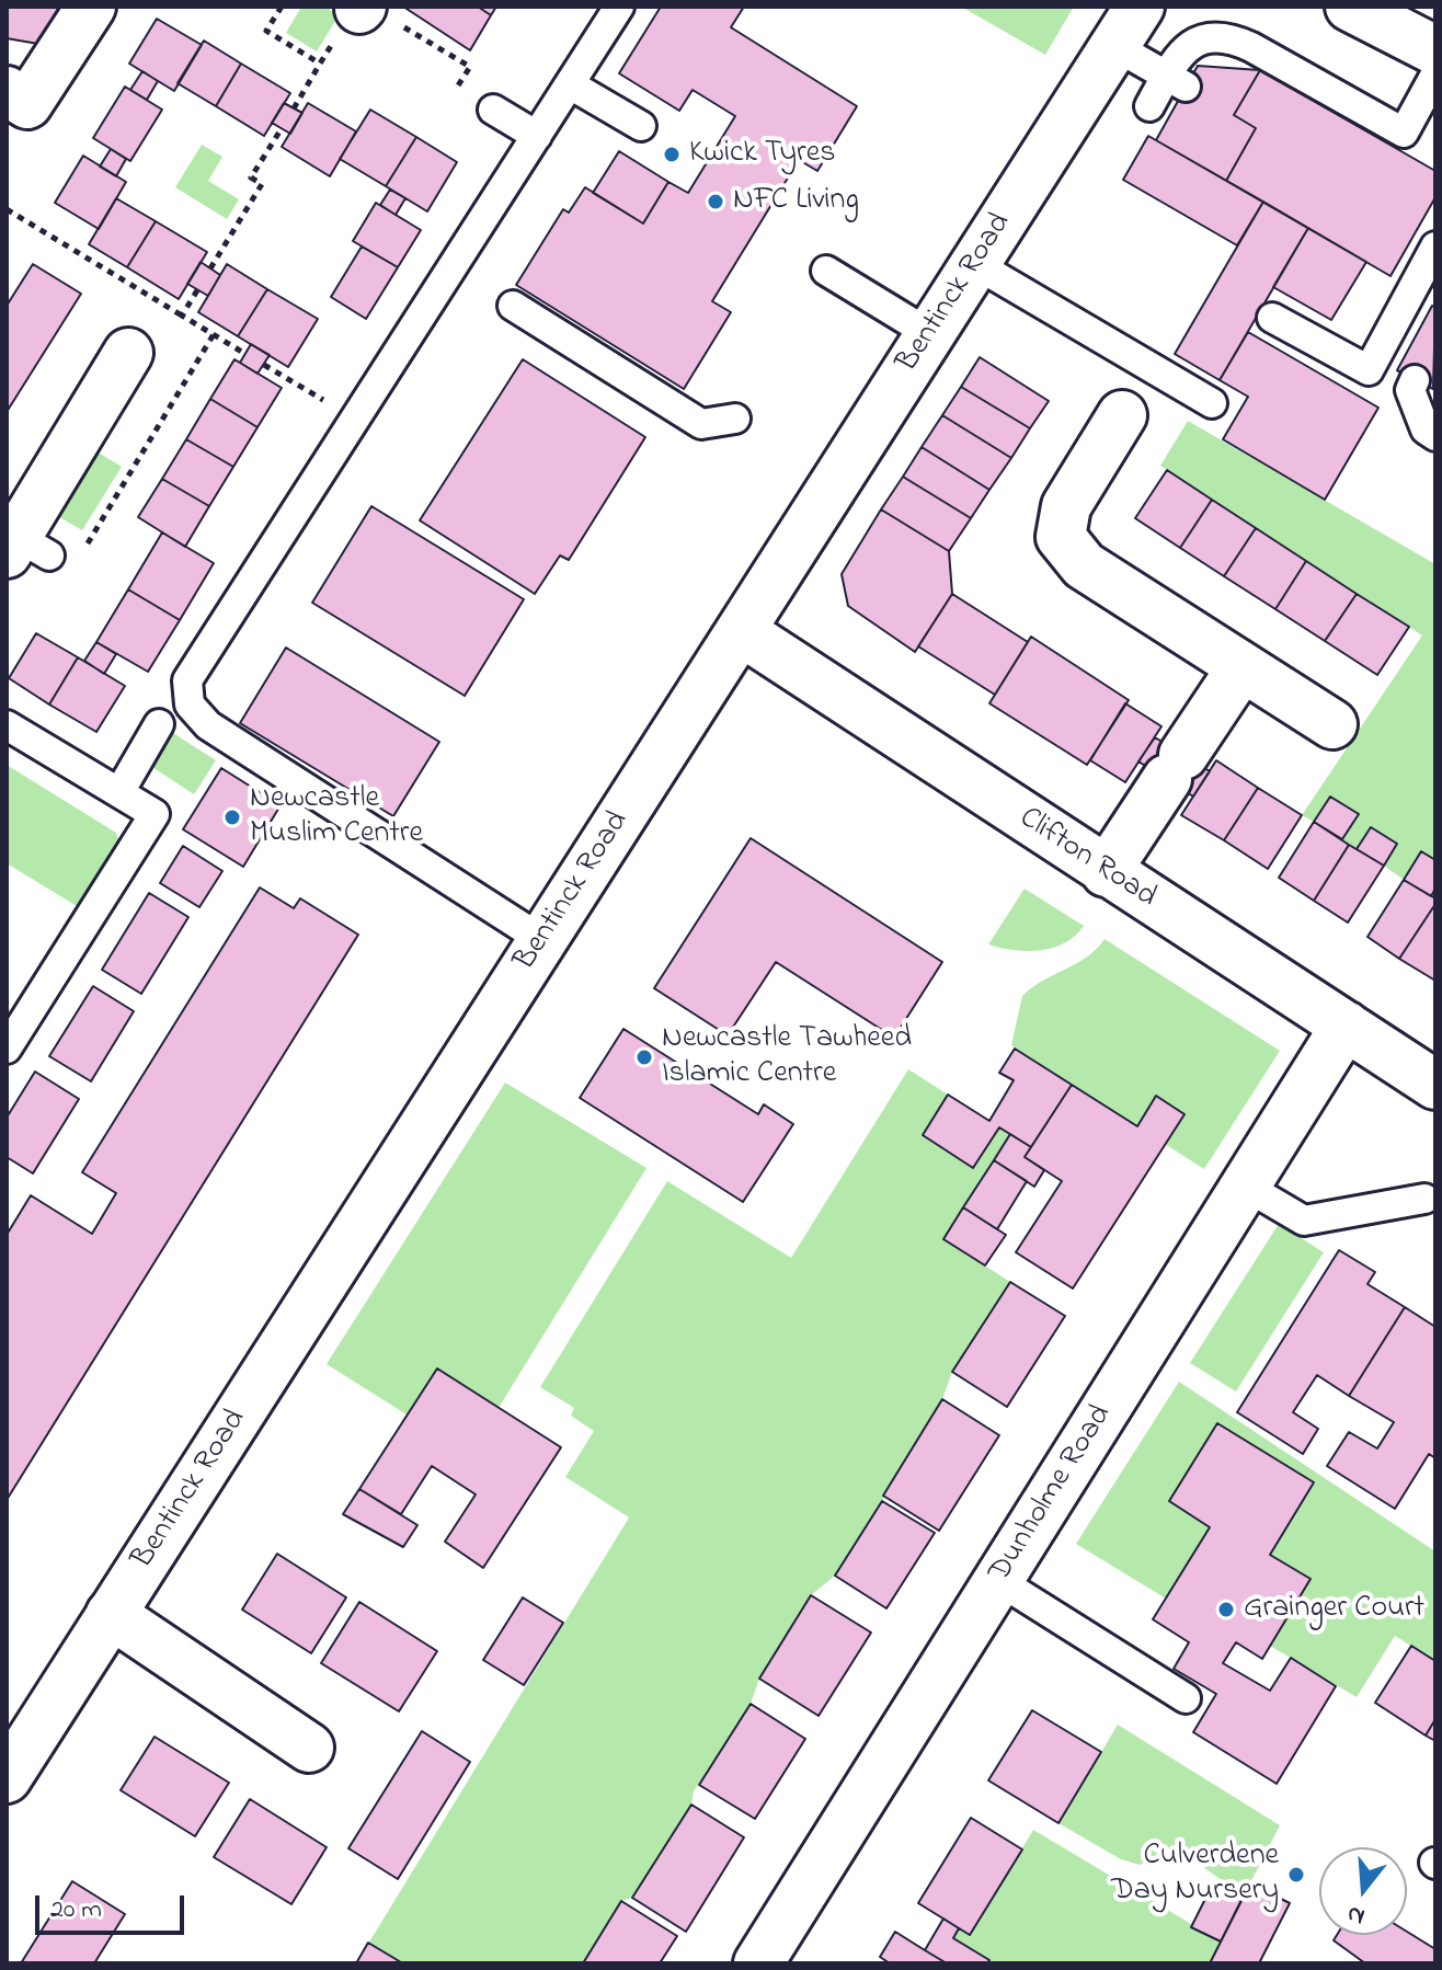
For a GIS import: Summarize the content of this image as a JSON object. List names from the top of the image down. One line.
{"streets":{"street":["Bentinck Road","Clifton Road","Dunholme Road"]},"crossings":[["Bentinck Road","Clifton Road"],["Clifton Road","Dunholme Road"]],"places":["Kwick Tyres","NFC Living","Newcastle Muslim Centre","Newcastle Tawheed Islamic Centre","Grainger Court","Culverdene Day Nursery"],"scale_bar":"20 m","north":"bottom"}
